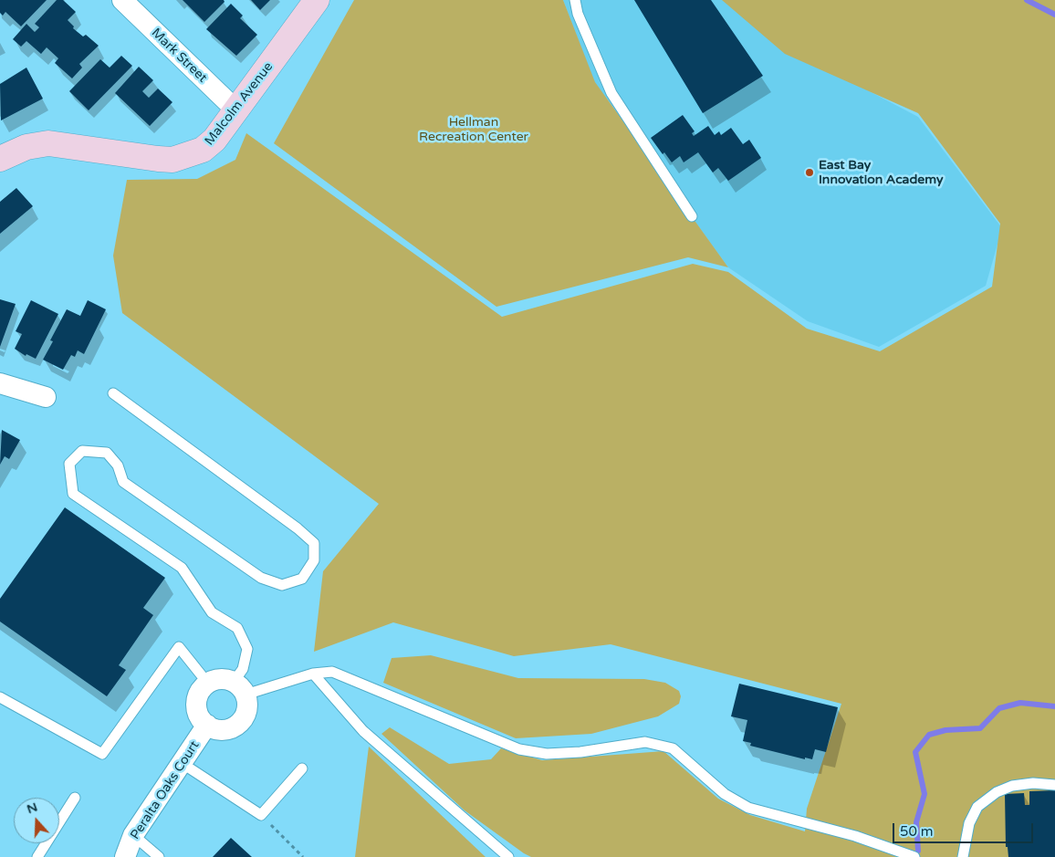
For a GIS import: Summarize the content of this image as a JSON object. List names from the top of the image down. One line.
{"streets":{"street":["Mark Street","Malcolm Avenue","Peralta Oaks Court"]},"crossings":[["Mark Street","Malcolm Avenue"]],"parks":["Hellman Recreation Center"],"places":["East Bay Innovation Academy"],"scale_bar":"50 m","north":"top"}
